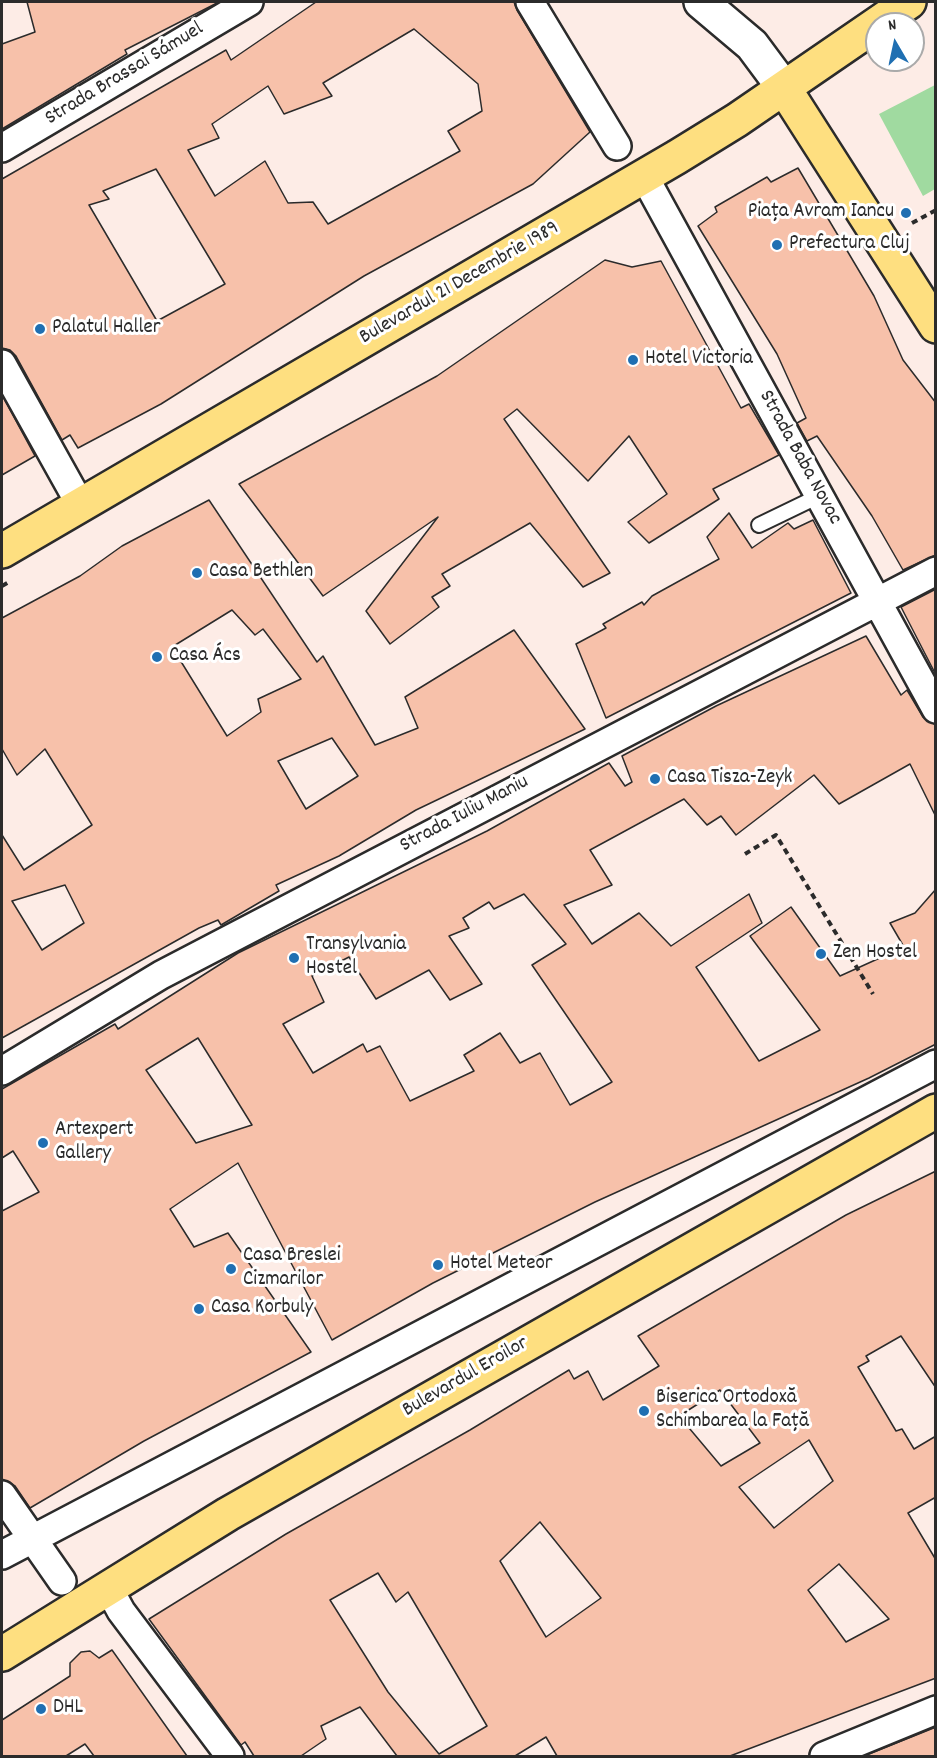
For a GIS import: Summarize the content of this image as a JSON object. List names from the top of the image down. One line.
{"streets":{"main road":["Bulevardul 21 Decembrie 1989","Bulevardul Eroilor"],"street":["Strada Brassai Sámuel","Strada Baba Novac","Strada Iuliu Maniu"]},"crossings":[["Bulevardul 21 Decembrie 1989","Strada Baba Novac"],["Strada Baba Novac","Strada Iuliu Maniu"]],"places":["Piața Avram Iancu","Prefectura Cluj","Palatul Haller","Hotel Victoria","Casa Bethlen","Casa Ács","Casa Tisza-Zeyk","Zen Hostel","Transylvania Hostel","Artexpert Gallery","Hotel Meteor","Casa Breslei Cizmarilor","Casa Korbuly","Biserica Ortodoxă Schimbarea la Față","DHL"],"north":"top"}
